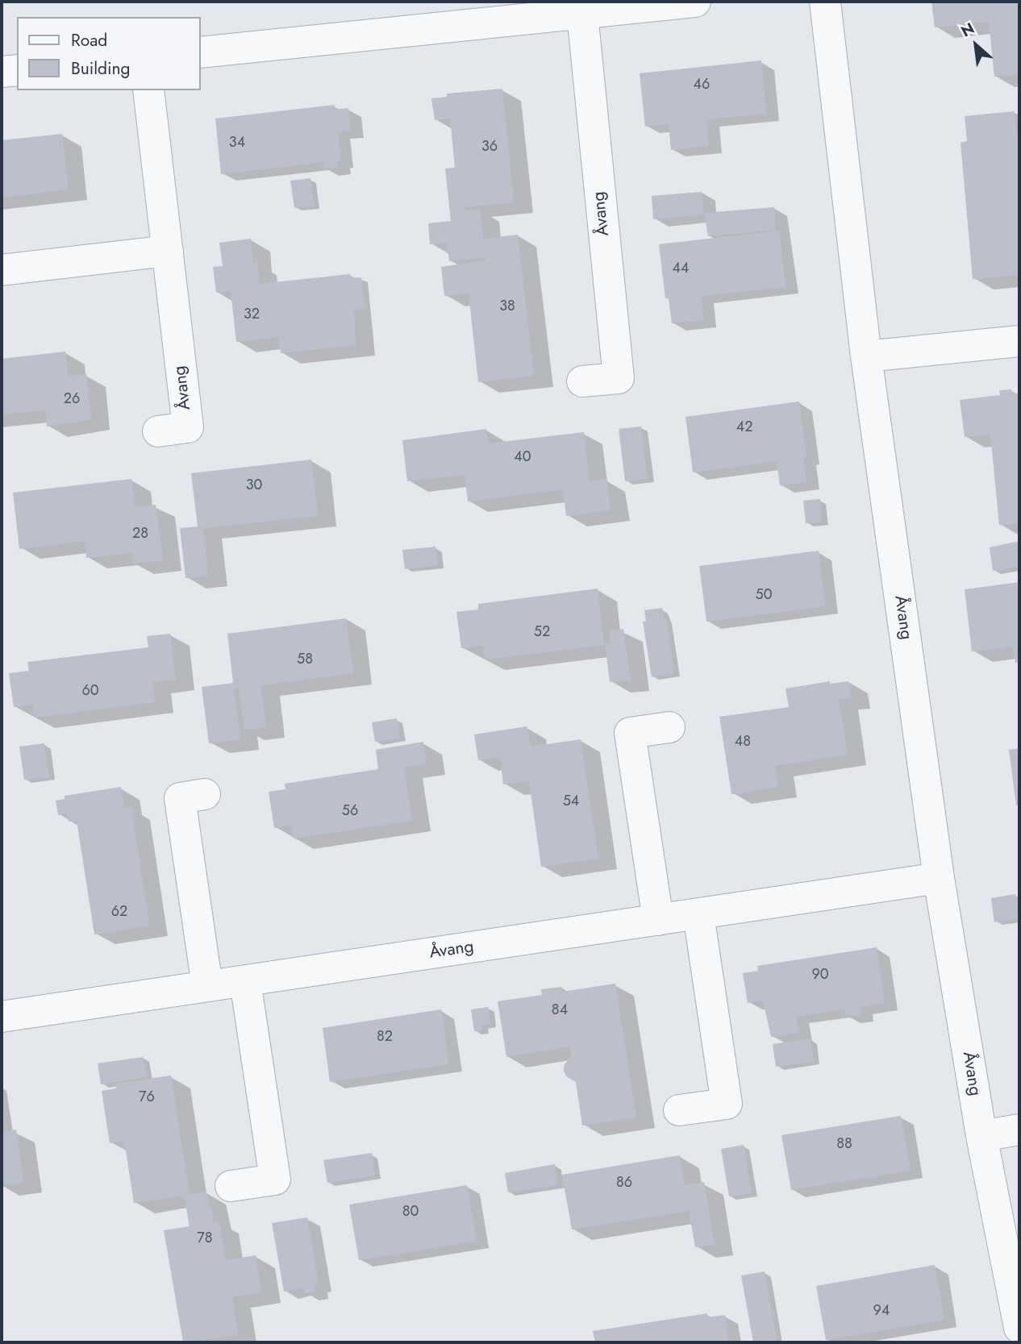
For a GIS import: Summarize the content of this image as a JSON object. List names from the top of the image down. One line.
{"streets":{"street":["Åvang"]},"house_numbers":["46","34","36","44","38","32","26","42","40","30","28","50","52","58","60","48","54","56","62","90","84","82","76","88","86","80","78","94"],"legend":["Road","Building"],"north":"top left"}
